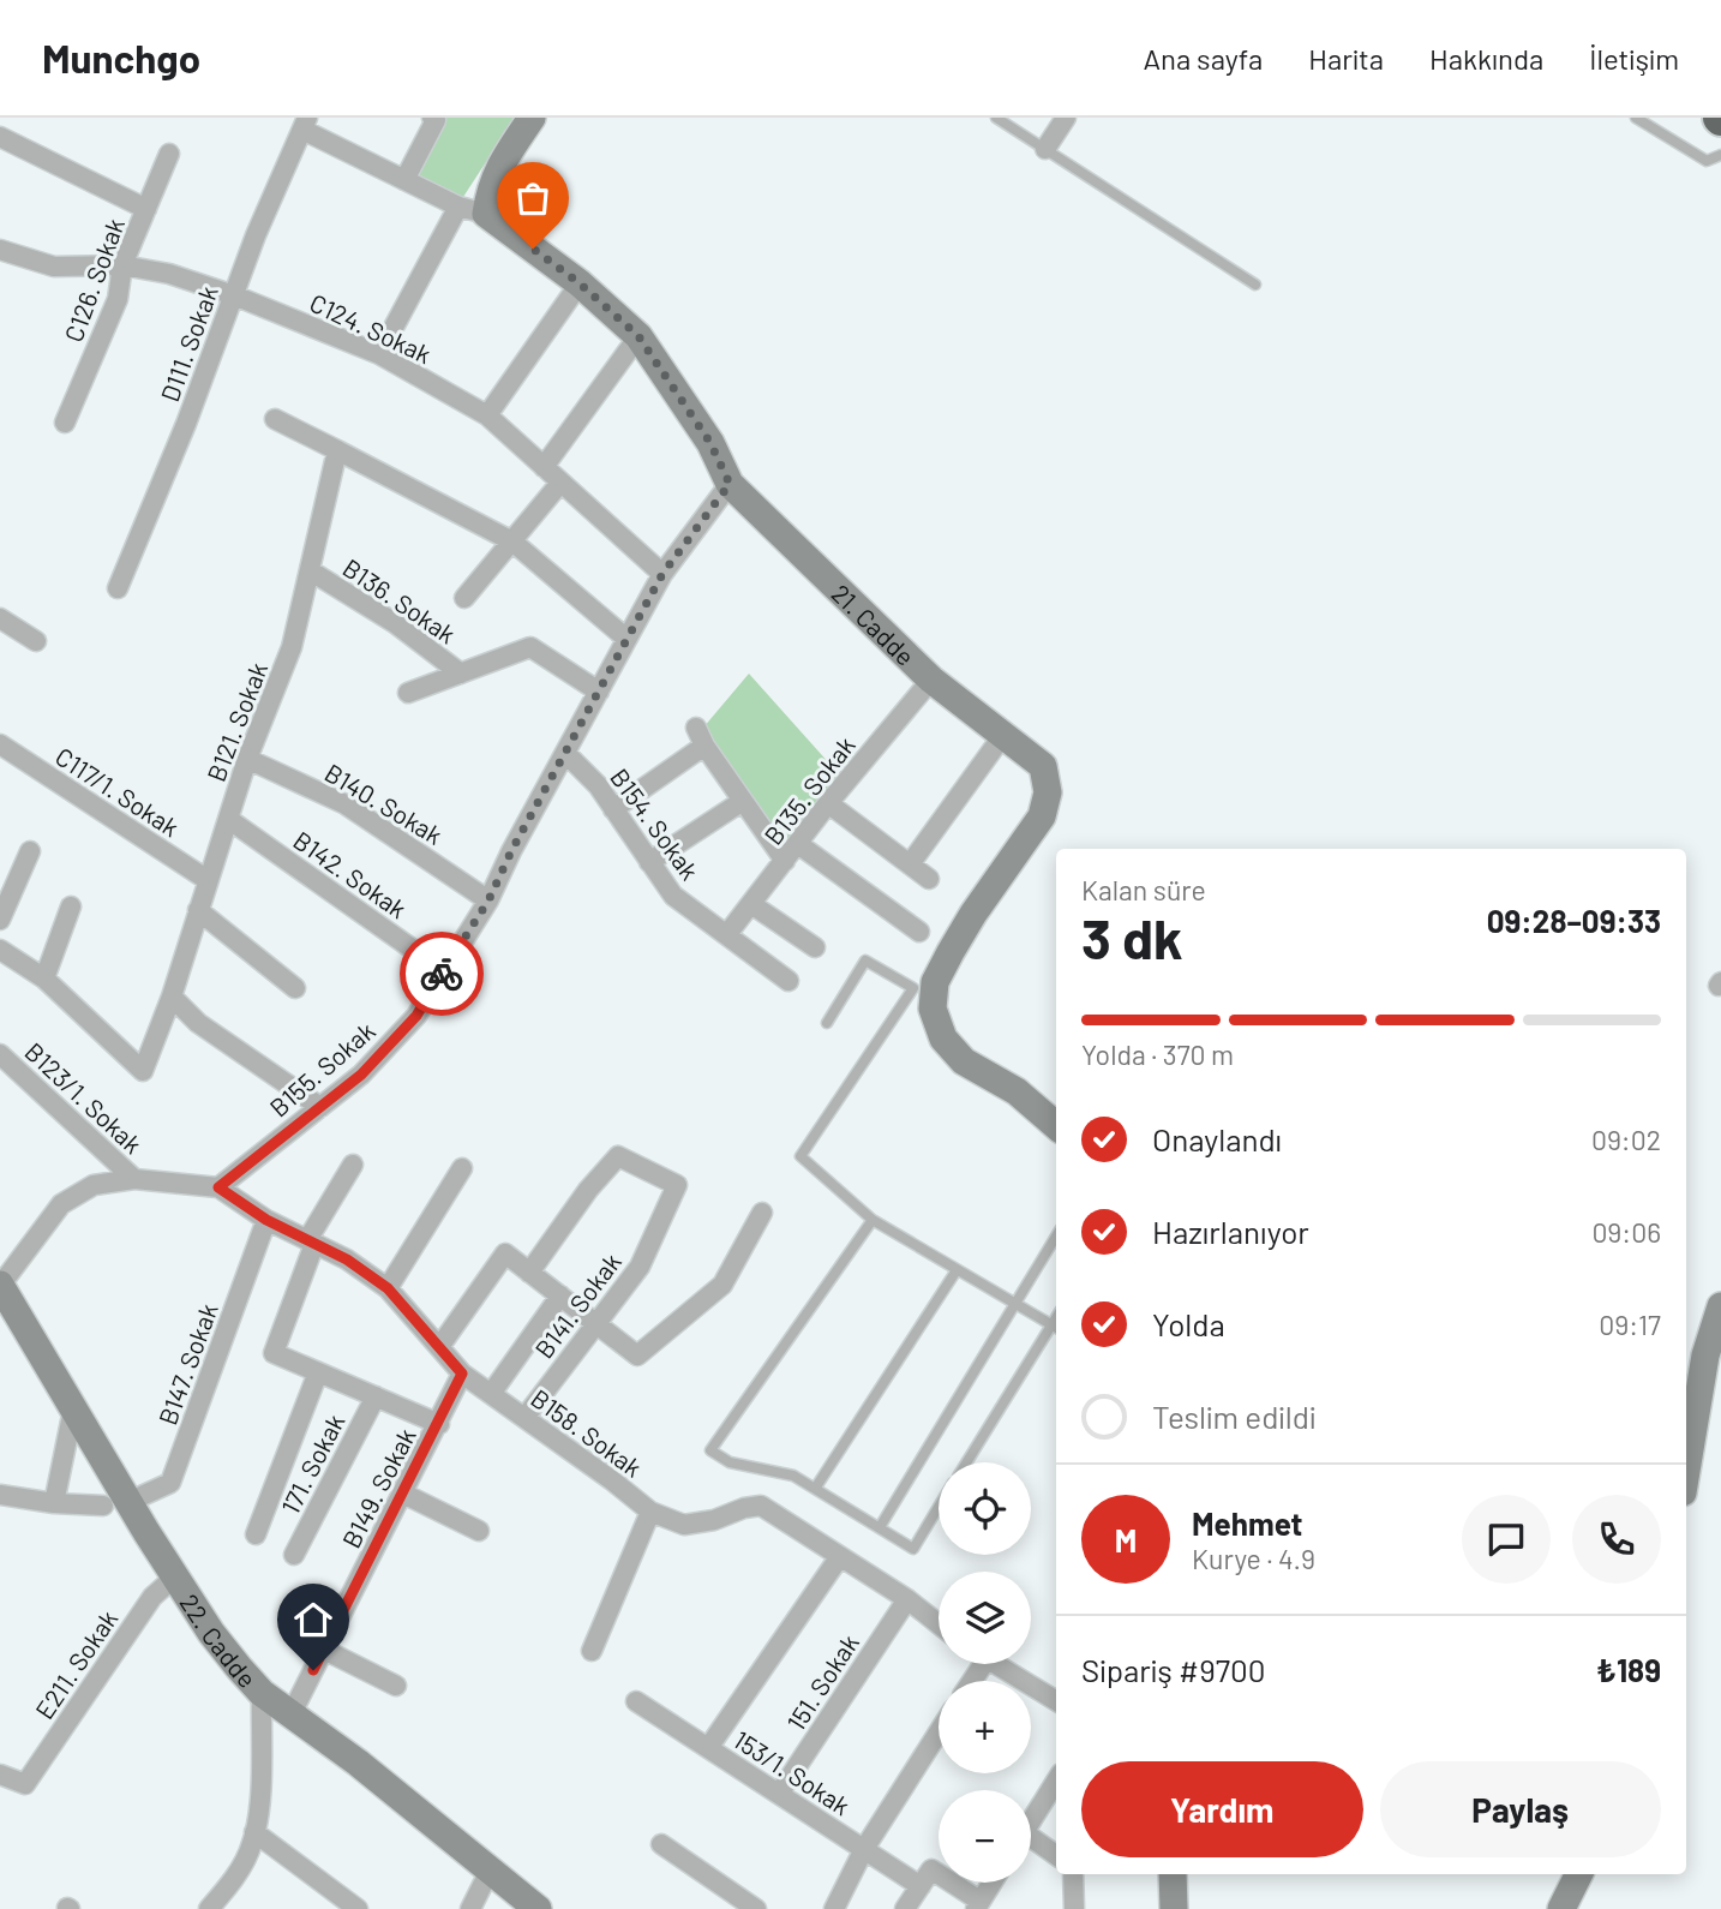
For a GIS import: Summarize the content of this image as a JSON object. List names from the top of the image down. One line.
{"streets":{"main road":["21. Cadde","22. Cadde"],"street":["C126. Sokak","C124. Sokak","D111. Sokak","B136. Sokak","B121. Sokak","B135. Sokak","C117/1. Sokak","B140. Sokak","B154. Sokak","B142. Sokak","B155. Sokak","B123/1. Sokak","B141. Sokak","B147. Sokak","B158. Sokak","171. Sokak","B149. Sokak","E211. Sokak","151. Sokak","153/1. Sokak"]},"crossings":[["C126. Sokak","C124. Sokak"],["C124. Sokak","D111. Sokak"],["C124. Sokak","B155. Sokak"],["B136. Sokak","B121. Sokak"],["21. Cadde","B135. Sokak"],["21. Cadde","B155. Sokak"],["B121. Sokak","C117/1. Sokak"],["B121. Sokak","B140. Sokak"],["B121. Sokak","B142. Sokak"],["B135. Sokak","B154. Sokak"],["B140. Sokak","B155. Sokak"],["B154. Sokak","B155. Sokak"],["B142. Sokak","B155. Sokak"],["B155. Sokak","B158. Sokak"],["B141. Sokak","B158. Sokak"],["B147. Sokak","B158. Sokak"],["B147. Sokak","22. Cadde"],["B158. Sokak","B149. Sokak"],["B158. Sokak","151. Sokak"],["B149. Sokak","22. Cadde"],["22. Cadde","E211. Sokak"],["151. Sokak","153/1. Sokak"]],"page":{"header":"Munchgo","nav":["Ana sayfa","Harita","Hakkında","İletişim"],"heading":["3 dk","Kalan süre","09:28–09:33"],"panel":["Mehmet","Kurye · 4.9","Sipariş #9700","₺189"],"bar":"Yolda · 370 m","list":[["Onaylandı","09:02"],["Hazırlanıyor","09:06"],["Yolda","09:17"],"Teslim edildi"],"map_buttons":["+","−"],"round":"M","buttons":["Yardım","Paylaş"]}}
